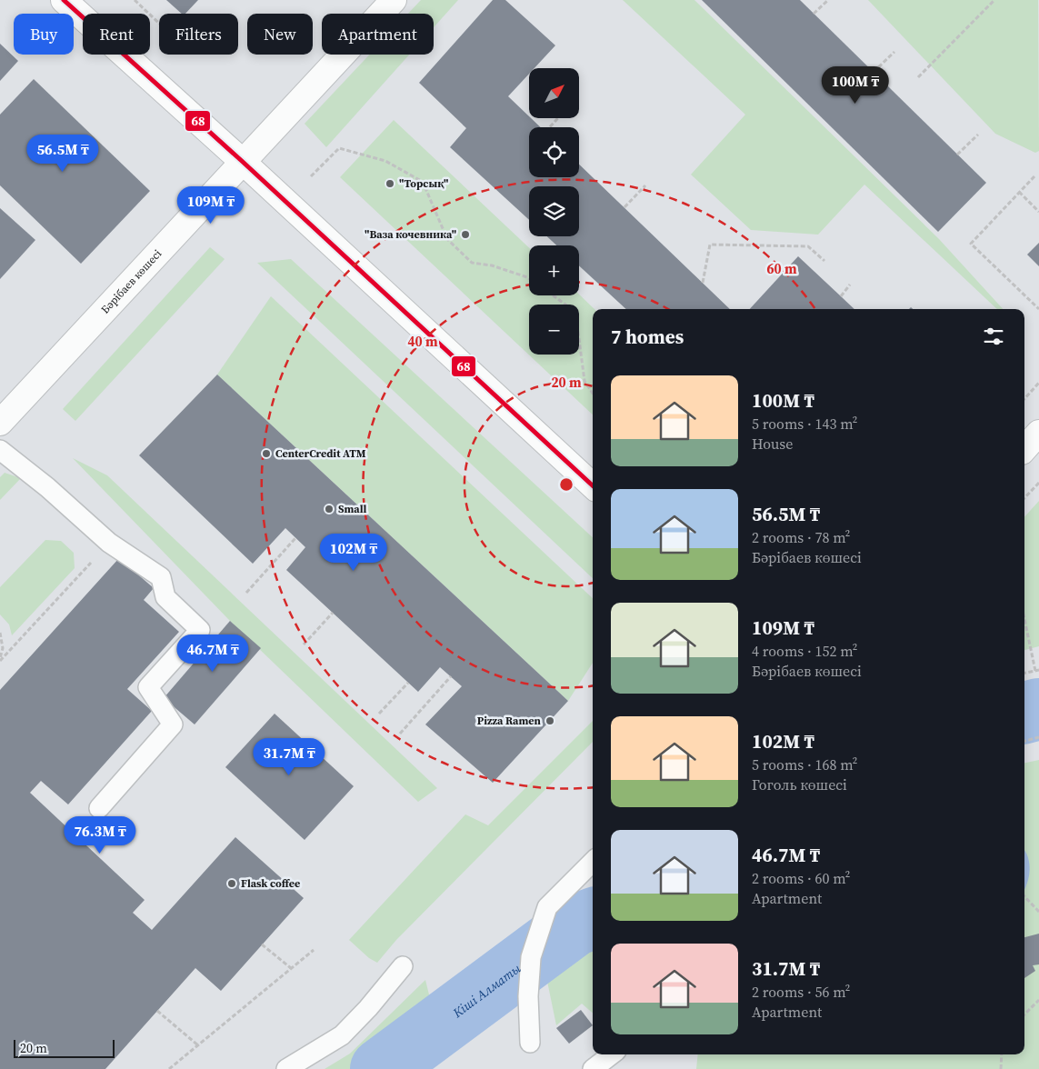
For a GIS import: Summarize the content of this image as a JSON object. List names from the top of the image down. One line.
{"streets":{"street":["Бәрібаев көшесі"]},"water":["Кіші Алматы"],"places":["\"Торсық\"","\"Ваза кочевника\"","CenterCredit ATM","Small","Pizza Ramen","Flask coffee"],"lines":["transit line 68"],"scale_bar":"20 m","north":"top right","page":{"chip":["Buy","Rent","Filters","New","Apartment"],"price":["100M ₸","56.5M ₸","109M ₸","102M ₸","46.7M ₸","31.7M ₸","76.3M ₸"],"map_buttons":["+","−"],"heading":"7 homes","list":[{"name":"100M ₸","note":"5 rooms · 143 m² · House"},{"name":"56.5M ₸","note":"2 rooms · 78 m² · Бәрібаев көшесі"},{"name":"109M ₸","note":"4 rooms · 152 m² · Бәрібаев көшесі"},{"name":"102M ₸","note":"5 rooms · 168 m² · Гоголь көшесі"},{"name":"46.7M ₸","note":"2 rooms · 60 m² · Apartment"},{"name":"31.7M ₸","note":"2 rooms · 56 m² · Apartment"}],"scale":"20 m"},"rings":["60 m","40 m","20 m"]}
